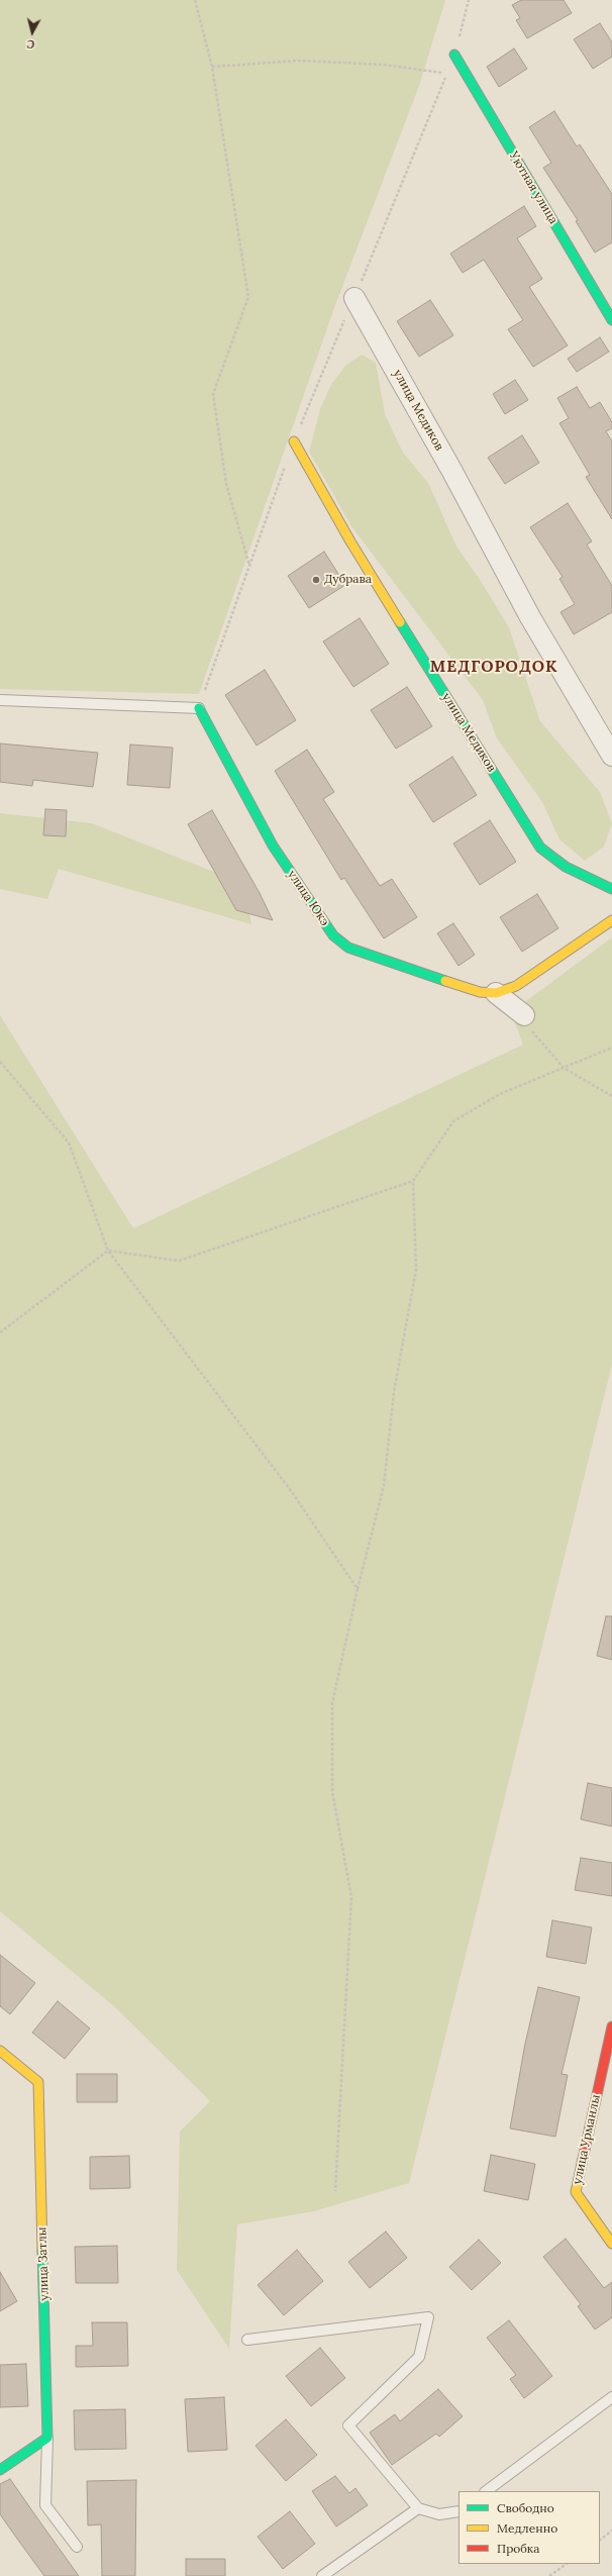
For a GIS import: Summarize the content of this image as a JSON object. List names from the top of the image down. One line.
{"streets":{"street":["Уютная улица","улица Медиков","улица Юкэ","улица Урманлы","улица Затлы"]},"districts":["МЕДГОРОДОК"],"places":["Дубрава"],"legend":["Свободно","Медленно","Пробка"],"north":"bottom"}
